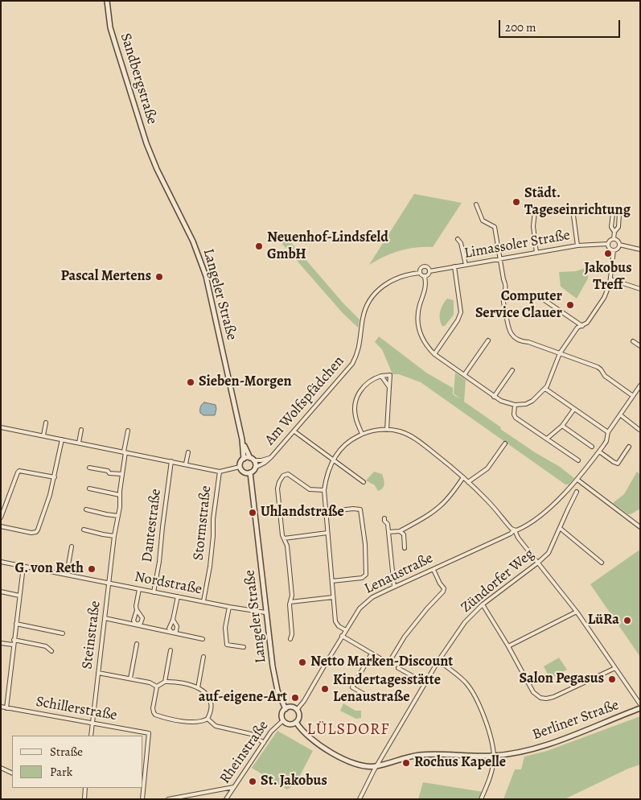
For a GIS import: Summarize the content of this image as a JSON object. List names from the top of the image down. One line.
{"streets":{"street":["Sandbergstraße","Limassoler Straße","Langeler Straße","Am Wolfspfädchen","Stormstraße","Dantestraße","Lenaustraße","Zündorfer Weg","Nordstraße","Steinstraße","Schillerstraße","Berliner Straße","Rheinstraße"]},"crossings":[["Sandbergstraße","Langeler Straße"],["Limassoler Straße","Am Wolfspfädchen"],["Langeler Straße","Am Wolfspfädchen"],["Langeler Straße","Lenaustraße"],["Langeler Straße","Nordstraße"],["Langeler Straße","Rheinstraße"],["Stormstraße","Nordstraße"],["Dantestraße","Nordstraße"],["Lenaustraße","Rheinstraße"],["Zündorfer Weg","Berliner Straße"],["Nordstraße","Steinstraße"],["Steinstraße","Schillerstraße"]],"districts":["LÜLSDORF"],"places":["Städt. Tageseinrichtung","Neuenhof-Lindsfeld GmbH","Jakobus Treff","Pascal Mertens","Computer Service Clauer","Sieben-Morgen","Uhlandstraße","G. von Reth","LüRa","Netto Marken-Discount","Salon Pegasus","Kindertagesstätte Lenaustraße","auf-eigene-Art","Rochus Kapelle","St. Jakobus"],"legend":["Straße","Park"],"scale_bar":"200 m"}
